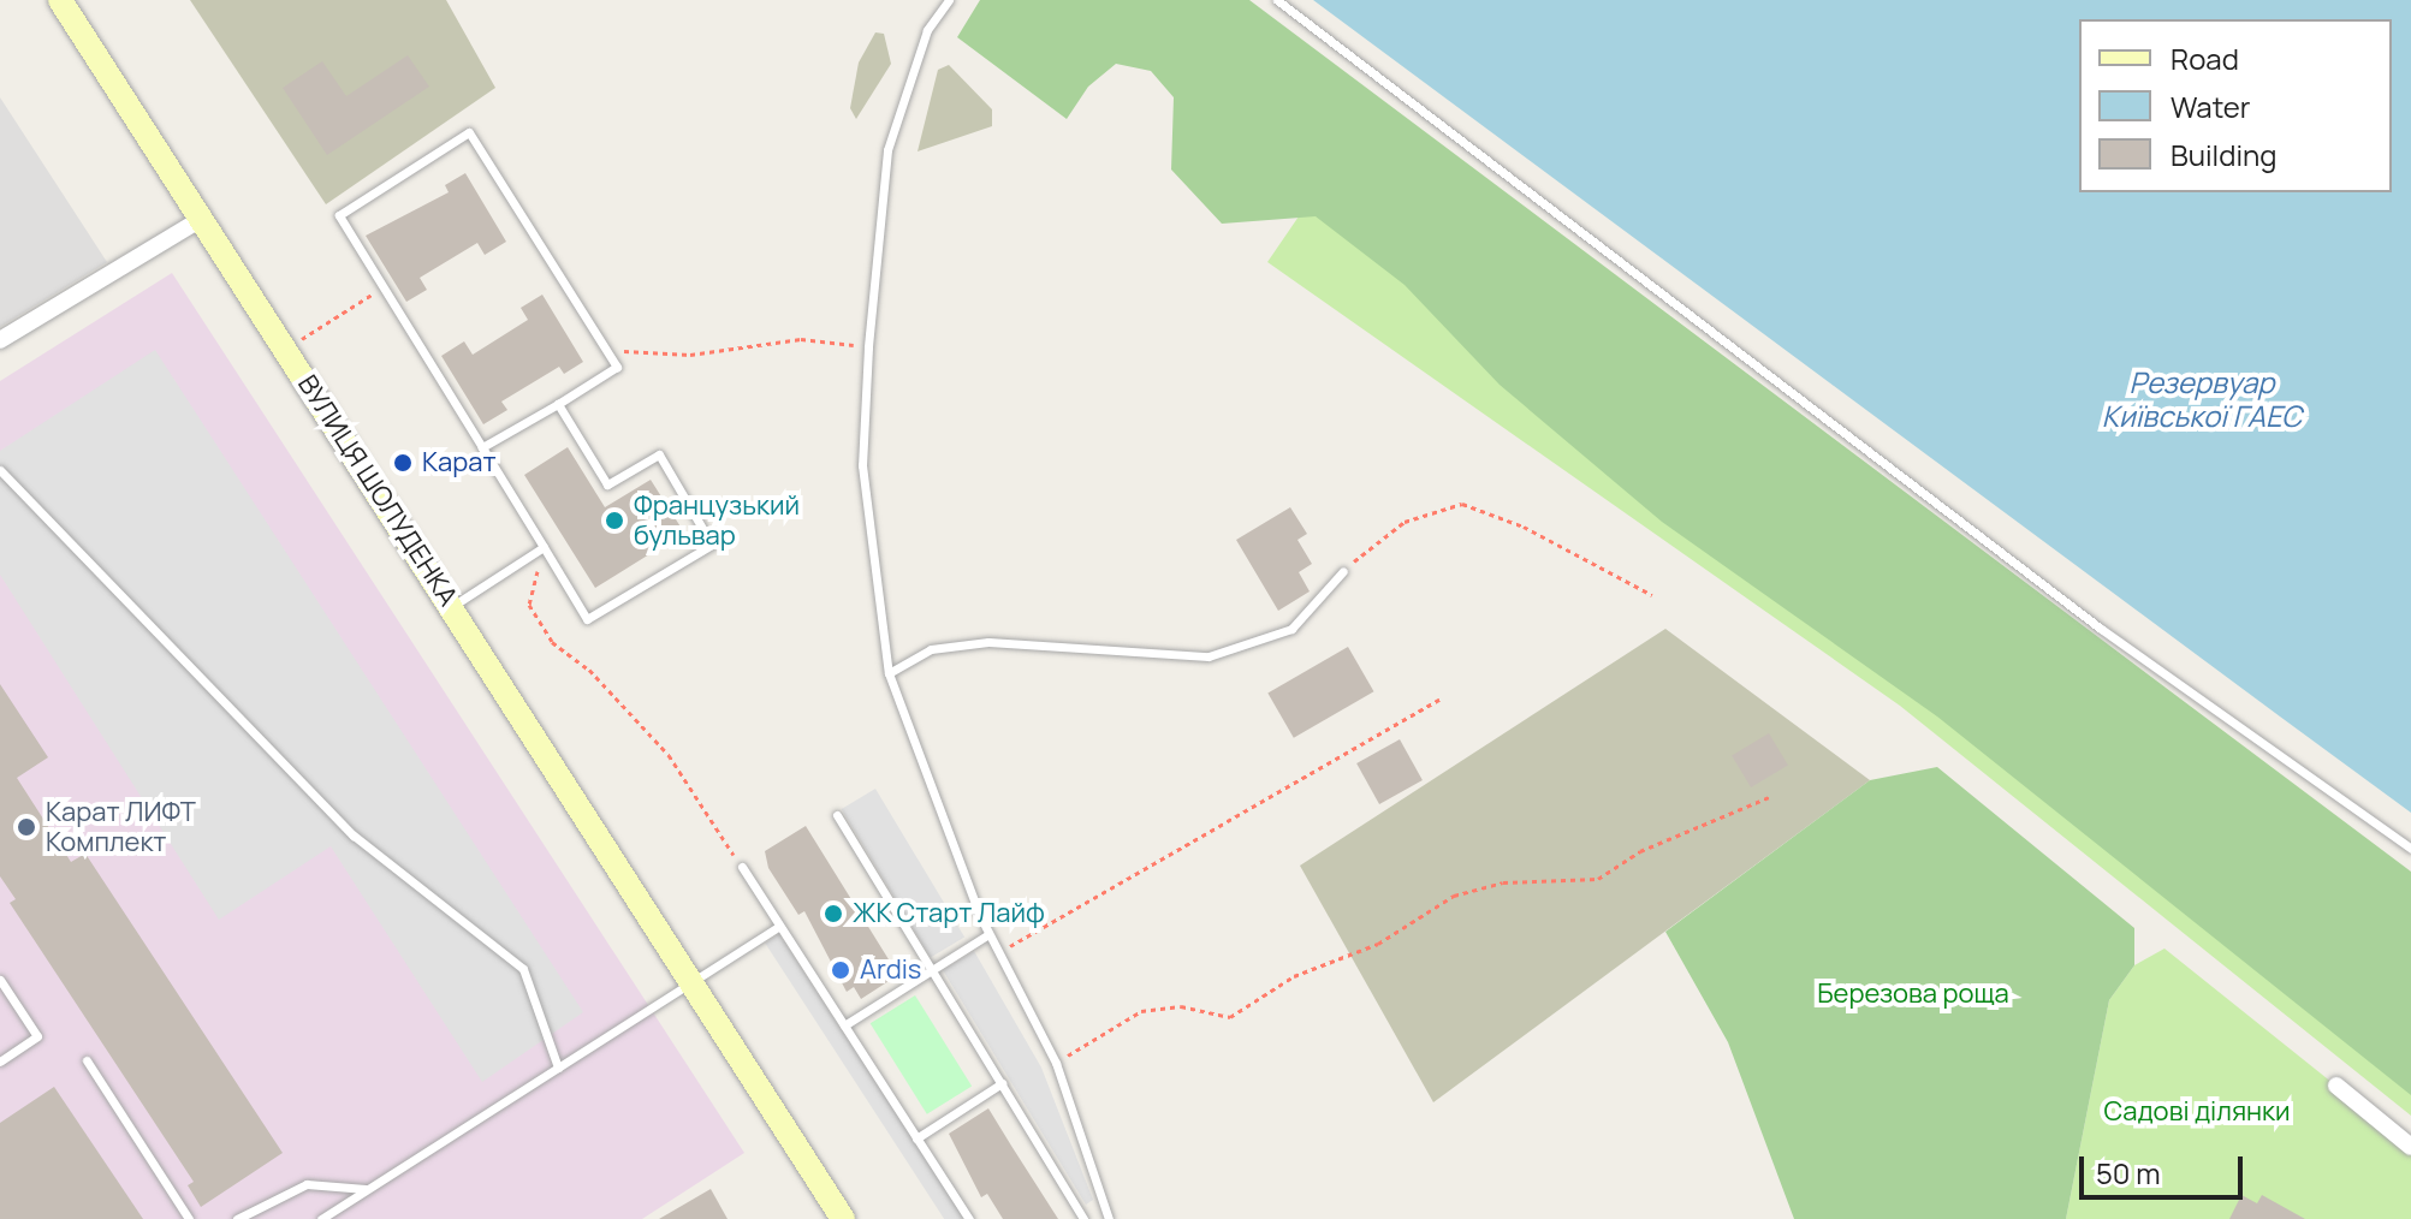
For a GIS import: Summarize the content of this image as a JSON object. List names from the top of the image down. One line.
{"streets":{"main road":["ВУЛИЦЯ ШОЛУДЕНКА"]},"water":["Резервуар Київської ГАЕС"],"parks":["Березова роща","Садові ділянки"],"places":["Карат","Французький бульвар","Карат ЛИФТ Комплект","ЖК Старт Лайф","Ardis"],"legend":["Road","Water","Building"],"scale_bar":"50 m"}
